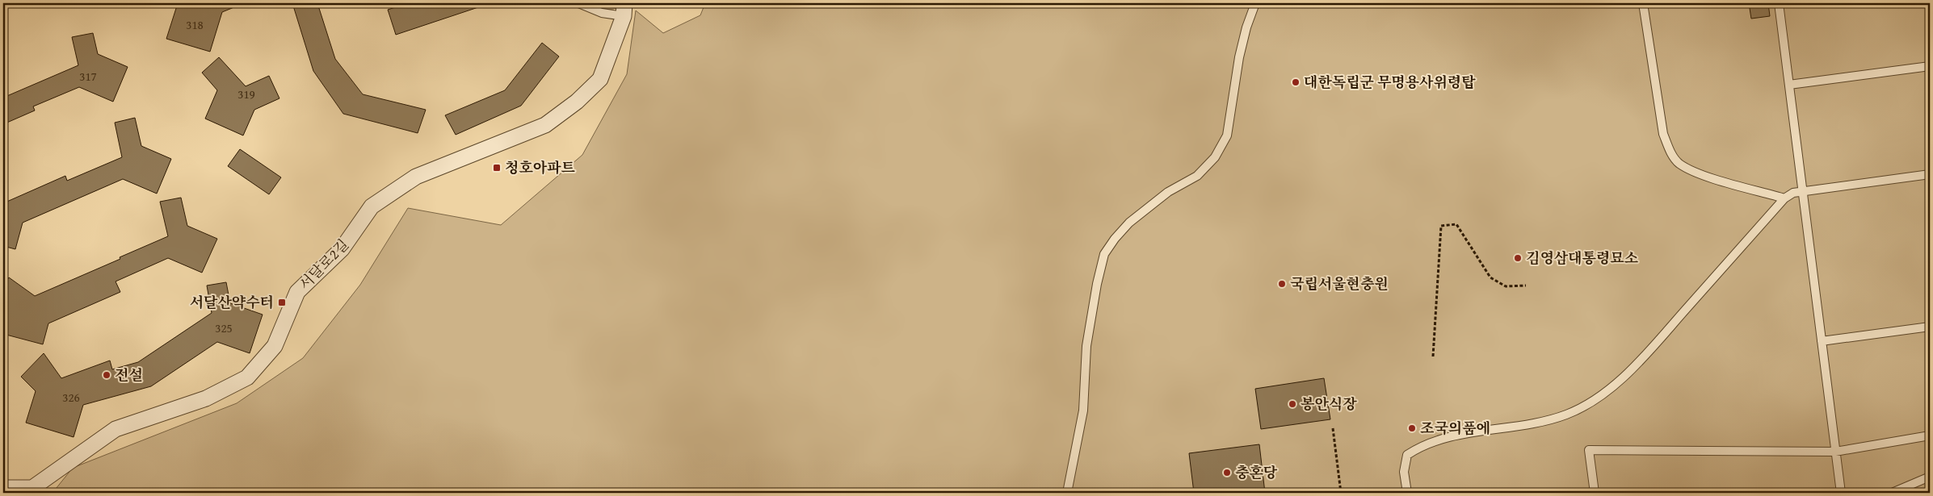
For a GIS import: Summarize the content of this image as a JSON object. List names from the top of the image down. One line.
{"streets":{"street":["서달로2길"]},"places":{"other":["대한독립군 무명용사위령탑","김영삼대통령묘소","국립서울현충원","전설","봉안식장","조국의품에","충혼당"],"transit":["청호아파트","서달산약수터"]},"house_numbers":["318","317","319","325","326"]}
